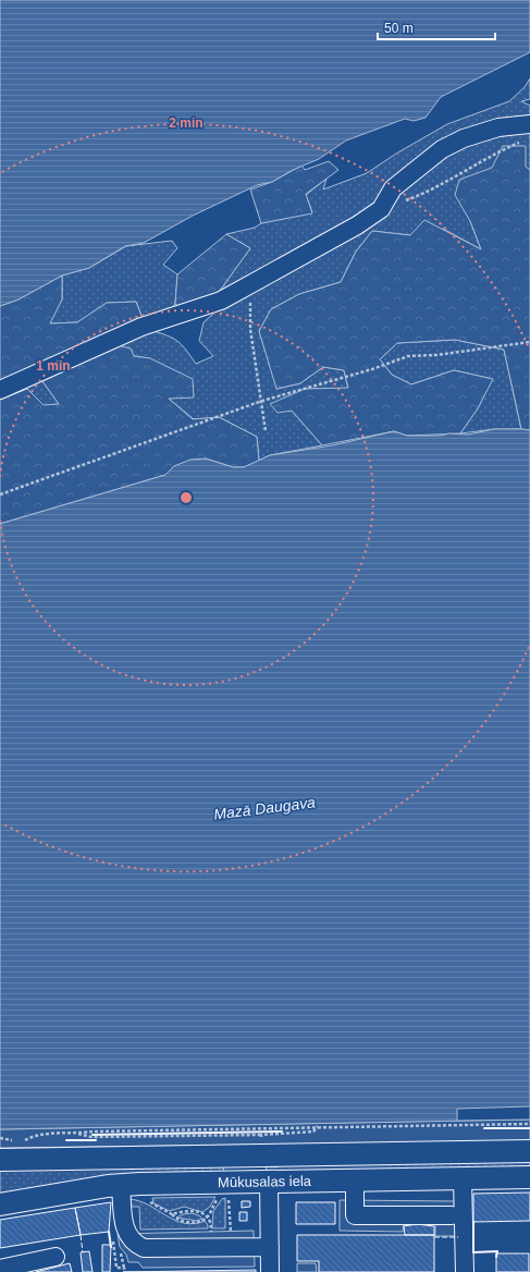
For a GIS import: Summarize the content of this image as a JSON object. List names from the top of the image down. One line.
{"streets":{"main road":["Mūkusalas iela"]},"water":["Mazā Daugava"],"scale_bar":"50 m","rings":["2 min","1 min"]}
